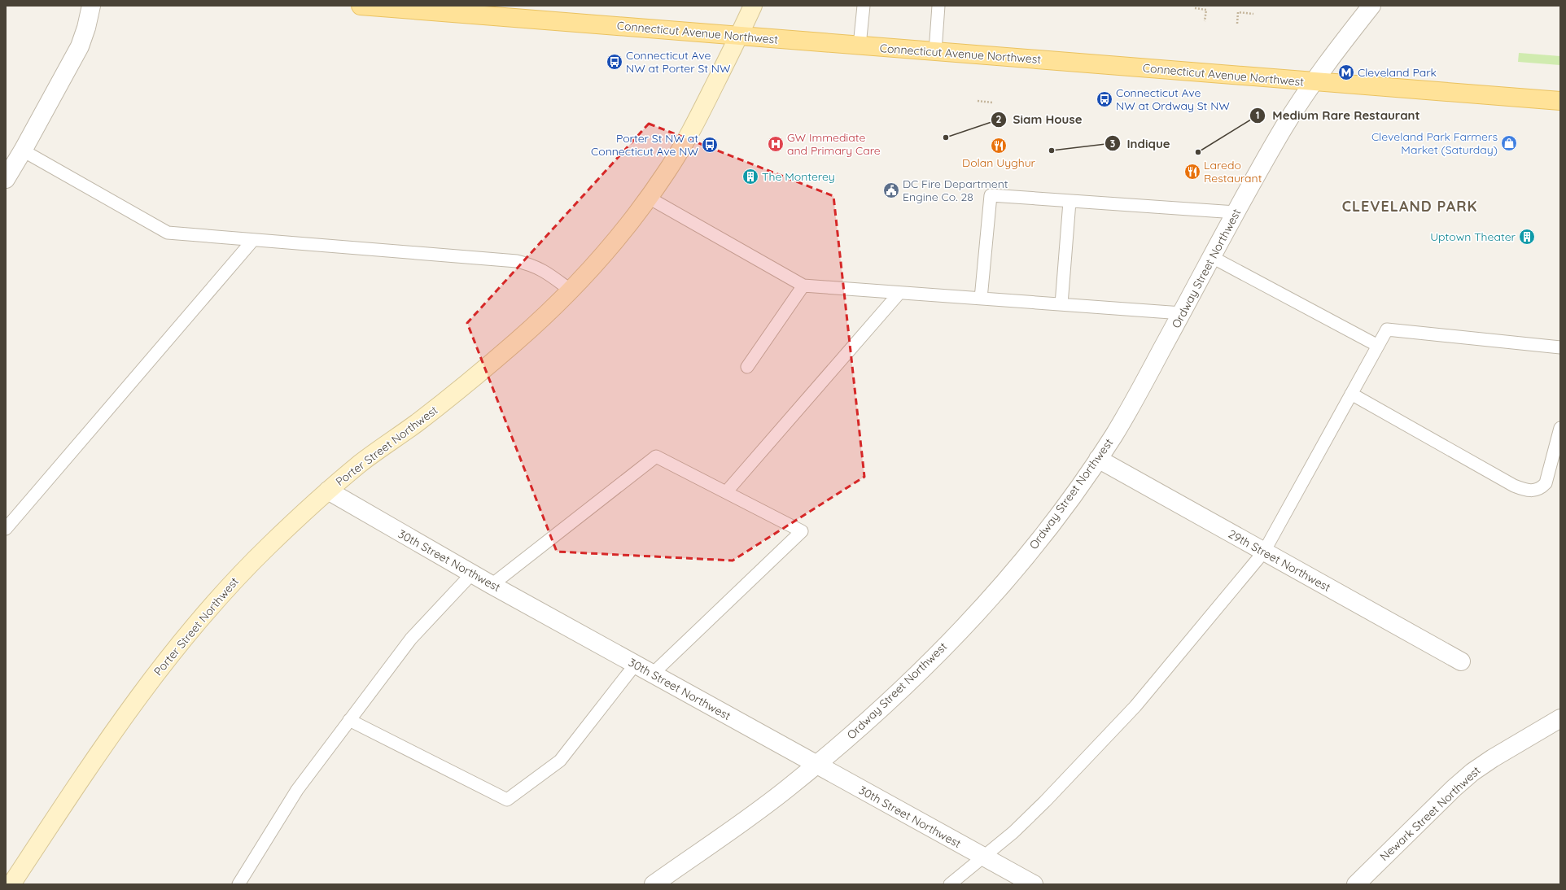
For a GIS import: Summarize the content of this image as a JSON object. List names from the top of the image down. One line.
{"streets":{"main road":["Connecticut Avenue Northwest"],"street":["Ordway Street Northwest","Porter Street Northwest","30th Street Northwest","29th Street Northwest","Newark Street Northwest"]},"crossings":[["Connecticut Avenue Northwest","Ordway Street Northwest"],["Connecticut Avenue Northwest","Porter Street Northwest"],["Ordway Street Northwest","30th Street Northwest"],["Ordway Street Northwest","29th Street Northwest"],["Porter Street Northwest","30th Street Northwest"]],"districts":["CLEVELAND PARK"],"places":{"bus stop":["Connecticut Ave NW at Porter St NW","Connecticut Ave NW at Ordway St NW","Porter St NW at Connecticut Ave NW"],"metro station":["Cleveland Park"],"other":["Siam House","Indique","Medium Rare Restaurant"],"shop":["Cleveland Park Farmers Market (Saturday)"],"hospital":["GW Immediate and Primary Care"],"restaurant":["Dolan Uyghur","Laredo Restaurant"],"building":["The Monterey","Uptown Theater"],"public building":["DC Fire Department Engine Co. 28"]}}
